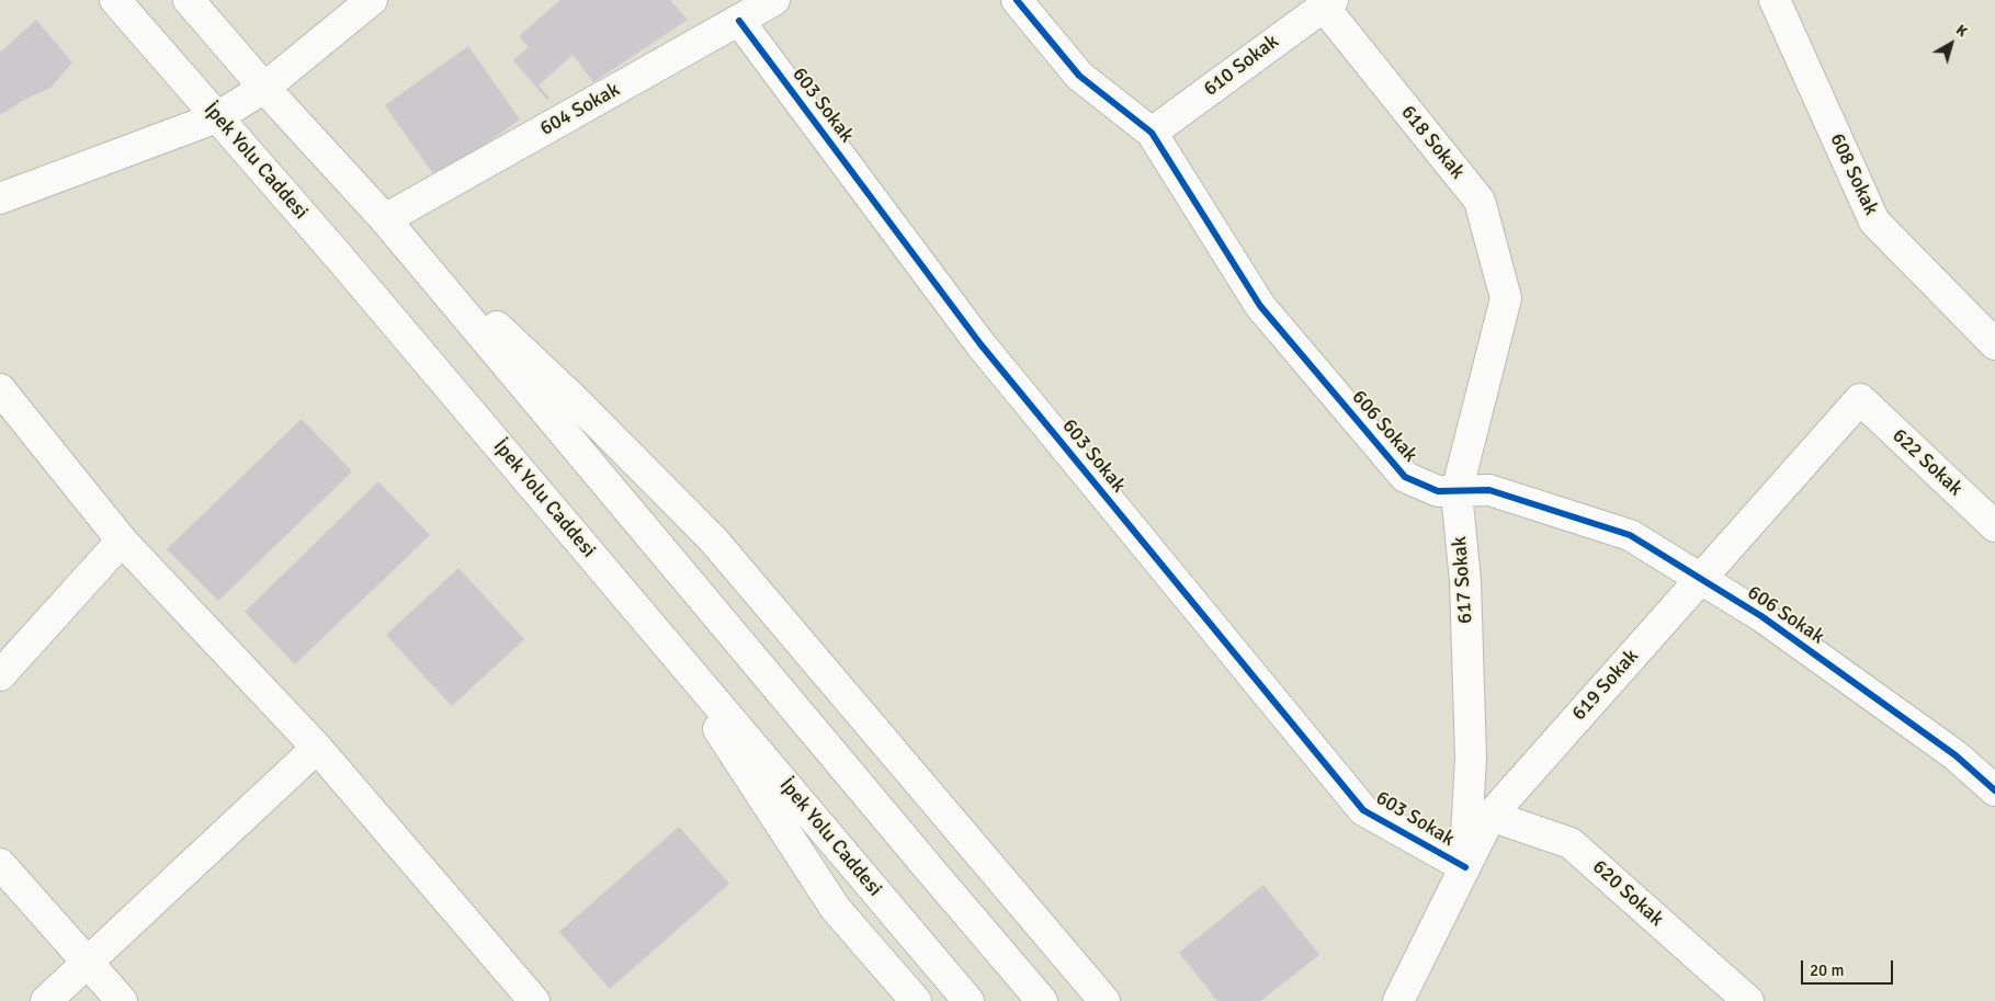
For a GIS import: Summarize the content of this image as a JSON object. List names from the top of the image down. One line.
{"streets":{"main road":["610 Sokak","603 Sokak","604 Sokak","618 Sokak","İpek Yolu Caddesi","608 Sokak","606 Sokak","622 Sokak","617 Sokak","619 Sokak","620 Sokak"]},"crossings":[["610 Sokak","618 Sokak"],["610 Sokak","606 Sokak"],["603 Sokak","604 Sokak"],["603 Sokak","617 Sokak"],["603 Sokak","619 Sokak"],["618 Sokak","617 Sokak"],["606 Sokak","617 Sokak"],["606 Sokak","619 Sokak"],["622 Sokak","619 Sokak"],["617 Sokak","619 Sokak"],["619 Sokak","620 Sokak"]],"scale_bar":"20 m","north":"top right"}
